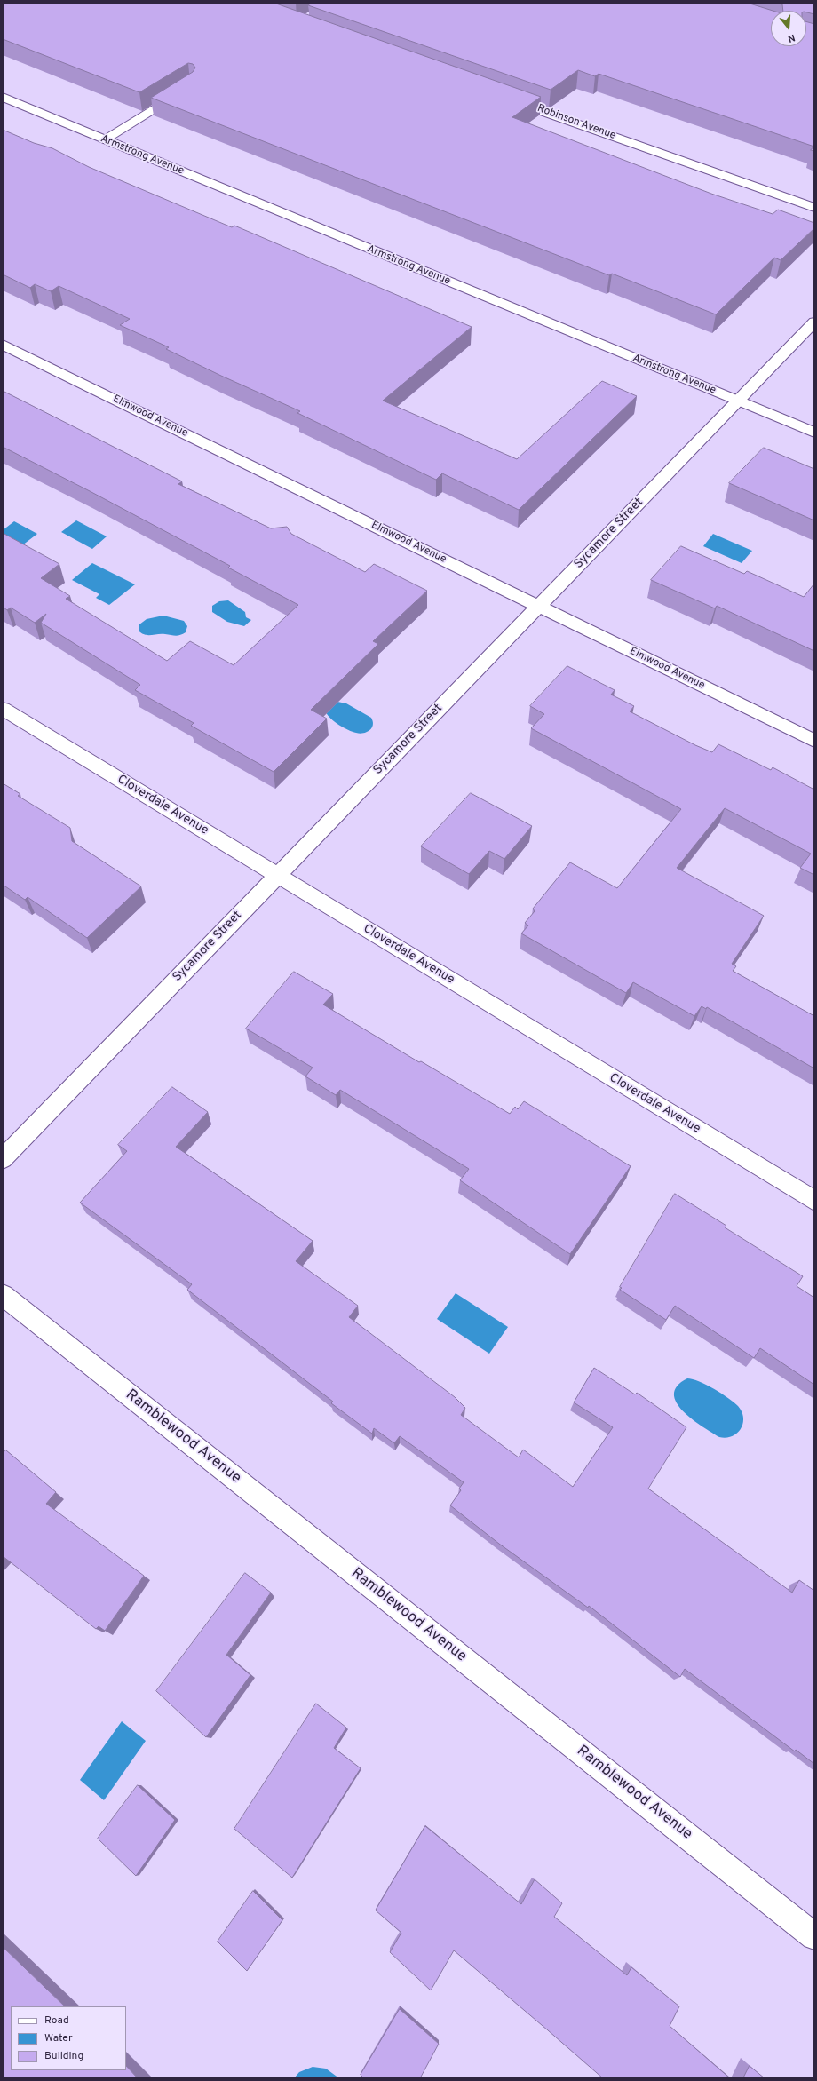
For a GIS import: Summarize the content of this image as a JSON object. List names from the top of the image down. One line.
{"streets":{"street":["Robinson Avenue","Armstrong Avenue","Elmwood Avenue","Sycamore Street","Cloverdale Avenue","Ramblewood Avenue"]},"crossings":[["Armstrong Avenue","Sycamore Street"],["Elmwood Avenue","Sycamore Street"],["Sycamore Street","Cloverdale Avenue"]],"legend":["Road","Water","Building"],"north":"bottom"}
